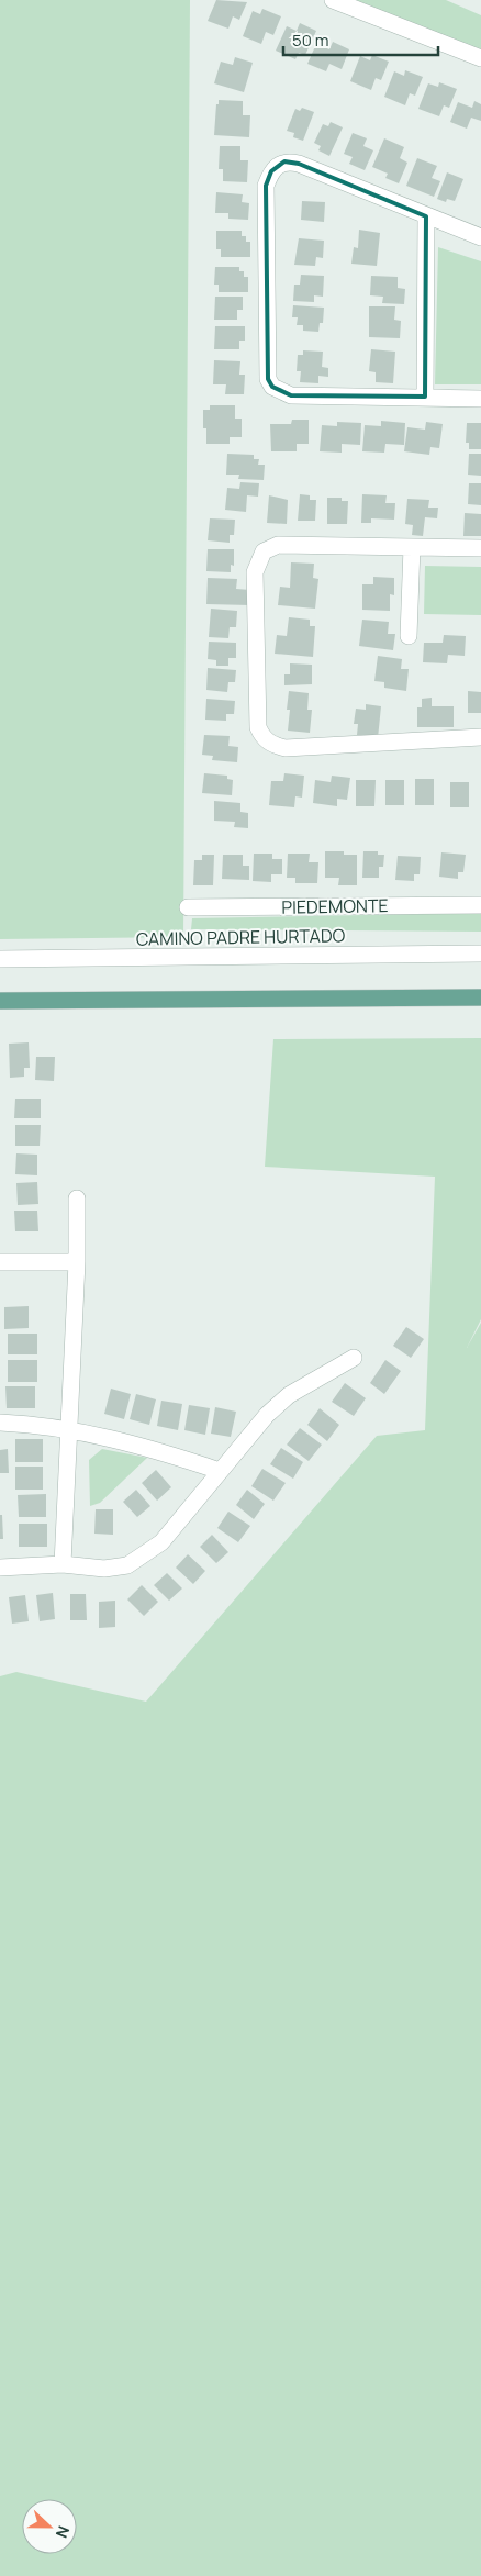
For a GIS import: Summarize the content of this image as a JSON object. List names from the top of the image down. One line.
{"streets":{"street":["PIEDEMONTE","CAMINO PADRE HURTADO"]},"scale_bar":"50 m","north":"right"}
